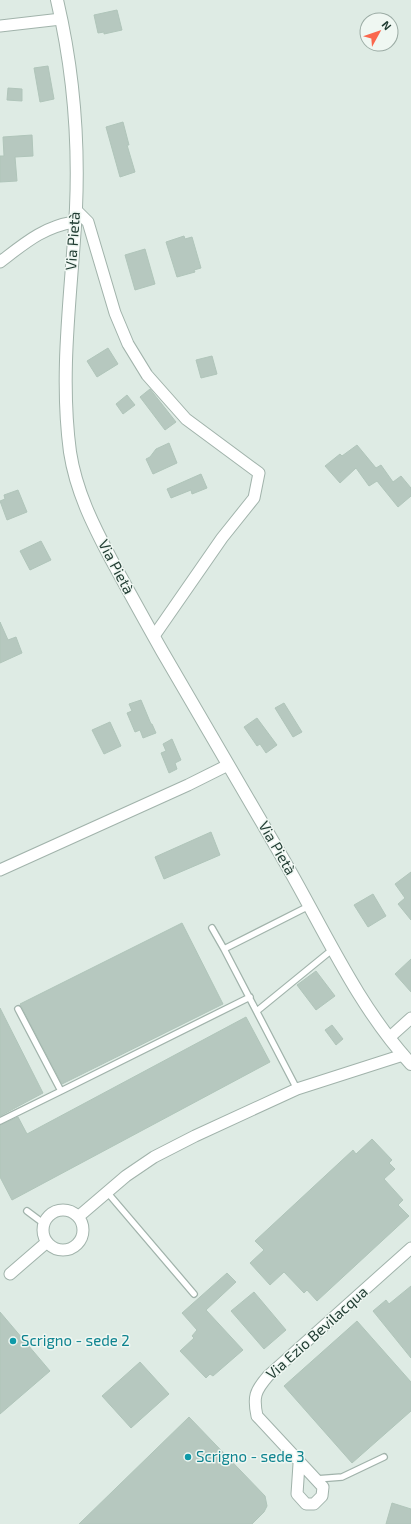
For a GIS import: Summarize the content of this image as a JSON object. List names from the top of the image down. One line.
{"streets":{"street":["Via Pietà","Via Ezio Bevilacqua"]},"places":["Scrigno - sede 2","Scrigno - sede 3"],"north":"top right"}
